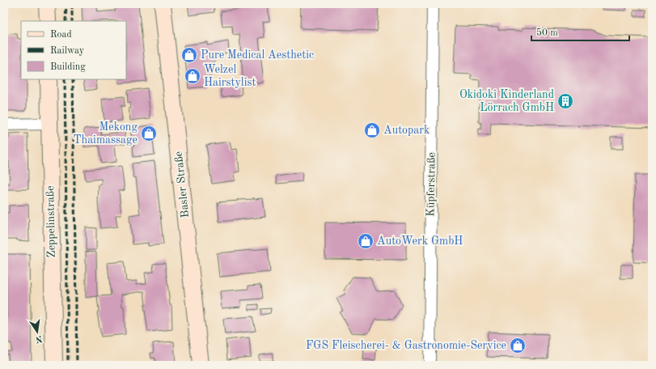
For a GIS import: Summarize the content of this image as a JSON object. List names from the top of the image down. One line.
{"streets":{"main road":["Basler Straße","Zeppelinstraße"],"street":["Küpferstraße"]},"places":{"shop":["Pure Medical Aesthetic","Welzel Hairstylist","Autopark","Mekong Thaimassage","AutoWerk GmbH","FGS Fleischerei- & Gastronomie-Service"],"building":["Okidoki Kinderland Lörrach GmbH"]},"legend":["Road","Railway","Building"],"scale_bar":"50 m","north":"bottom"}
